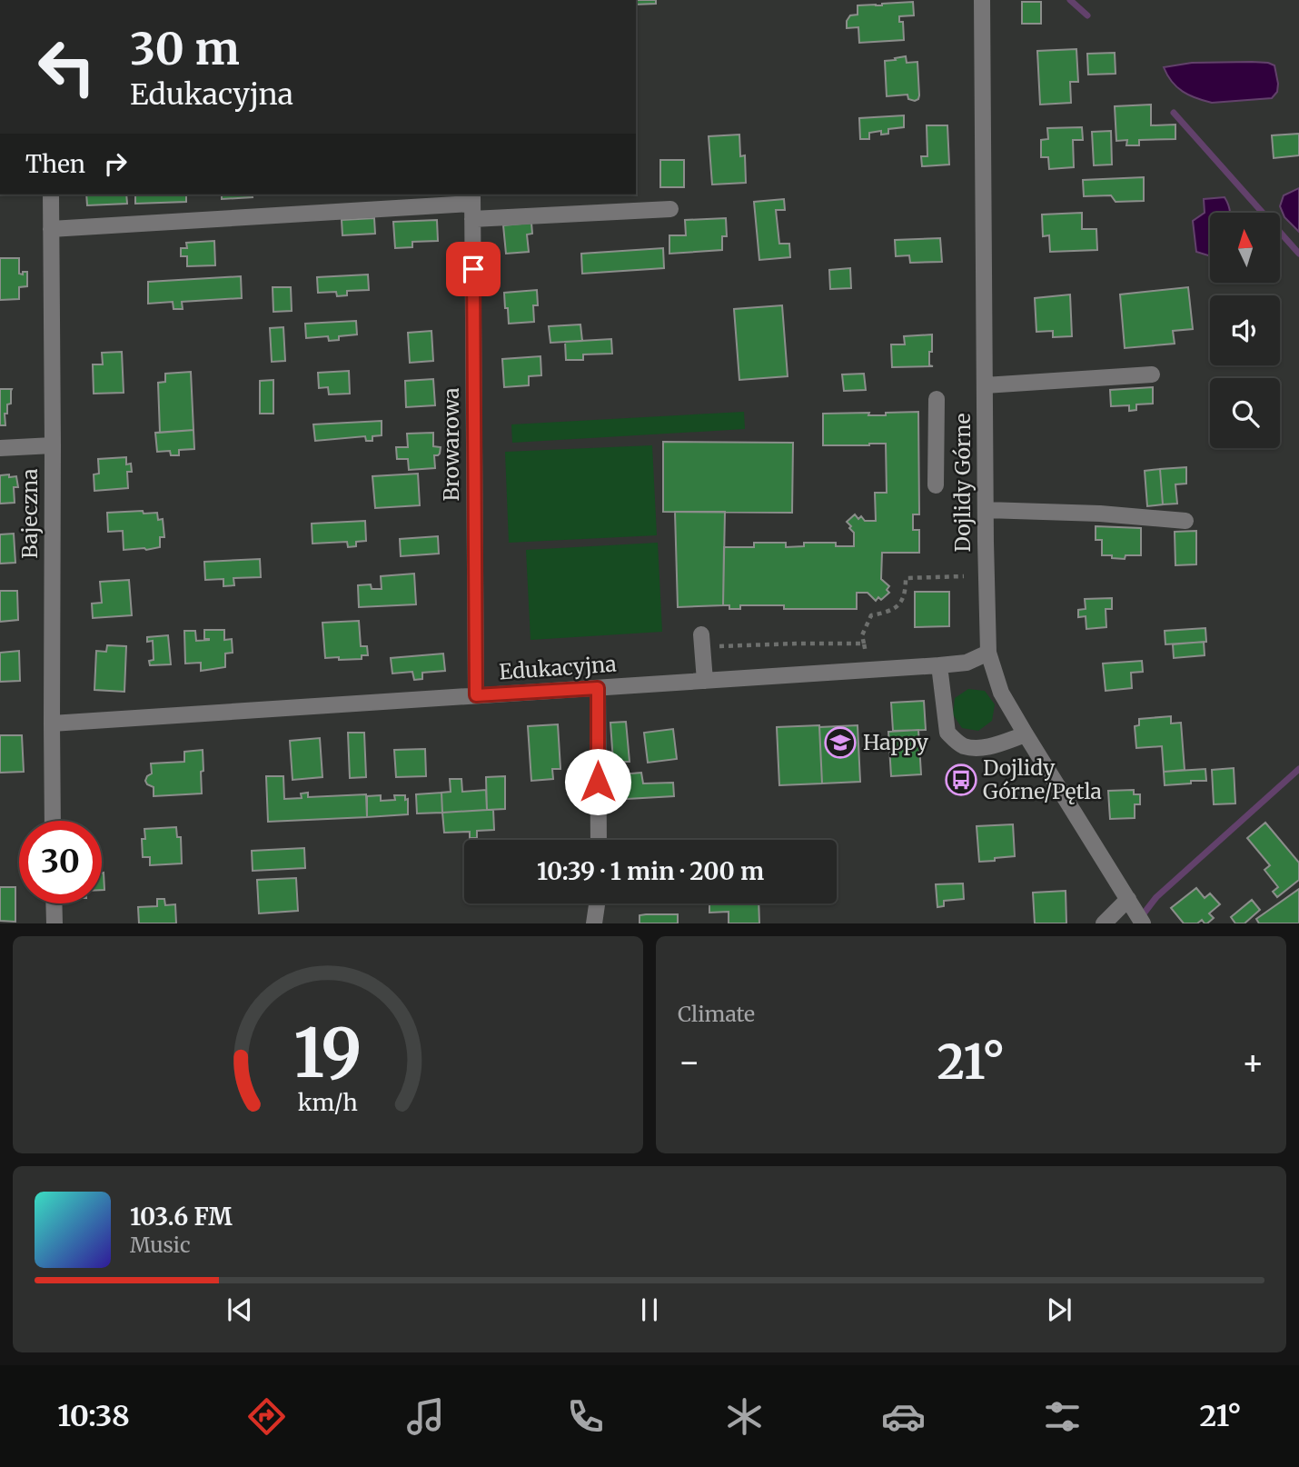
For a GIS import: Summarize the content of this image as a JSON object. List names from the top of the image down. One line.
{"streets":{"street":["Browarowa","Dojlidy Górne","Bajeczna","Edukacyjna"]},"crossings":[["Browarowa","Edukacyjna"],["Dojlidy Górne","Edukacyjna"],["Bajeczna","Edukacyjna"]],"places":{"school or university":["Happy"],"bus stop":["Dojlidy Górne/Pętla"]},"north":"top","page":{"turn":["30 m","Edukacyjna"],"then":"Then","limit":"30","trip":"10:39 · 1 min · 200 m","tile":"Climate","heat":["−","21°","+"],"song":["103.6 FM","Music"],"tabs":["10:38","21°"],"gauge":["19","km/h"]}}
